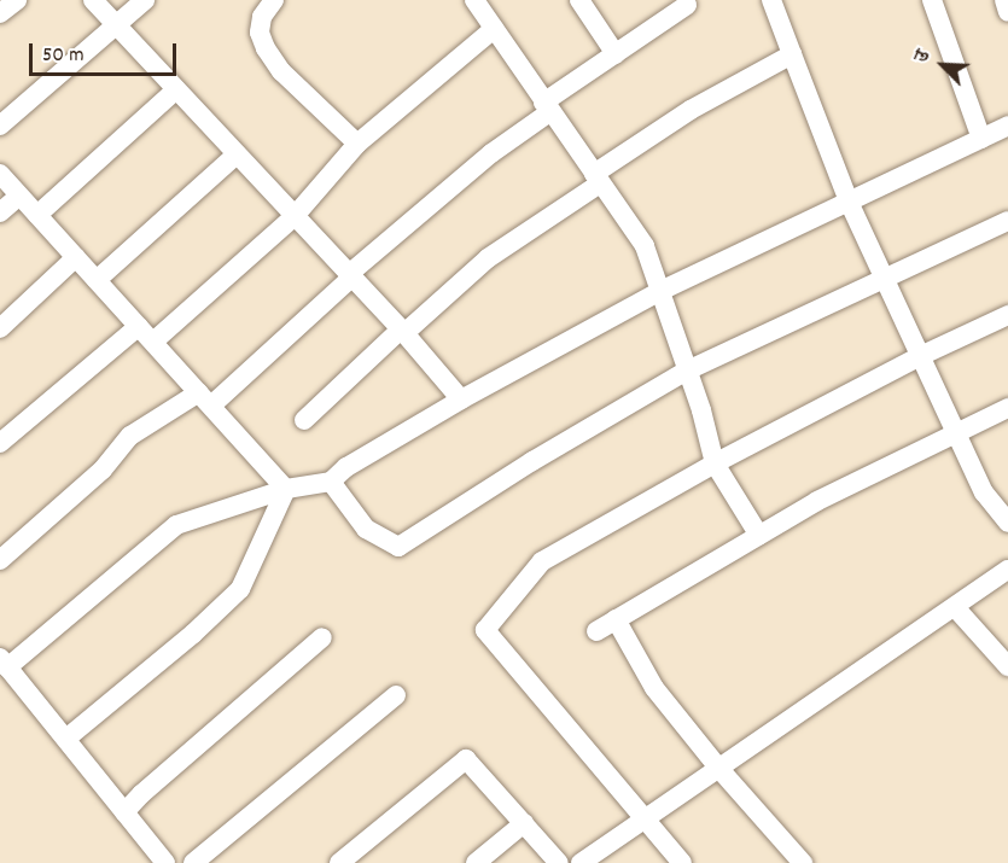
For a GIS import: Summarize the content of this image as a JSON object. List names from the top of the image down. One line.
{"scale_bar":"50 m","north":"top left"}
